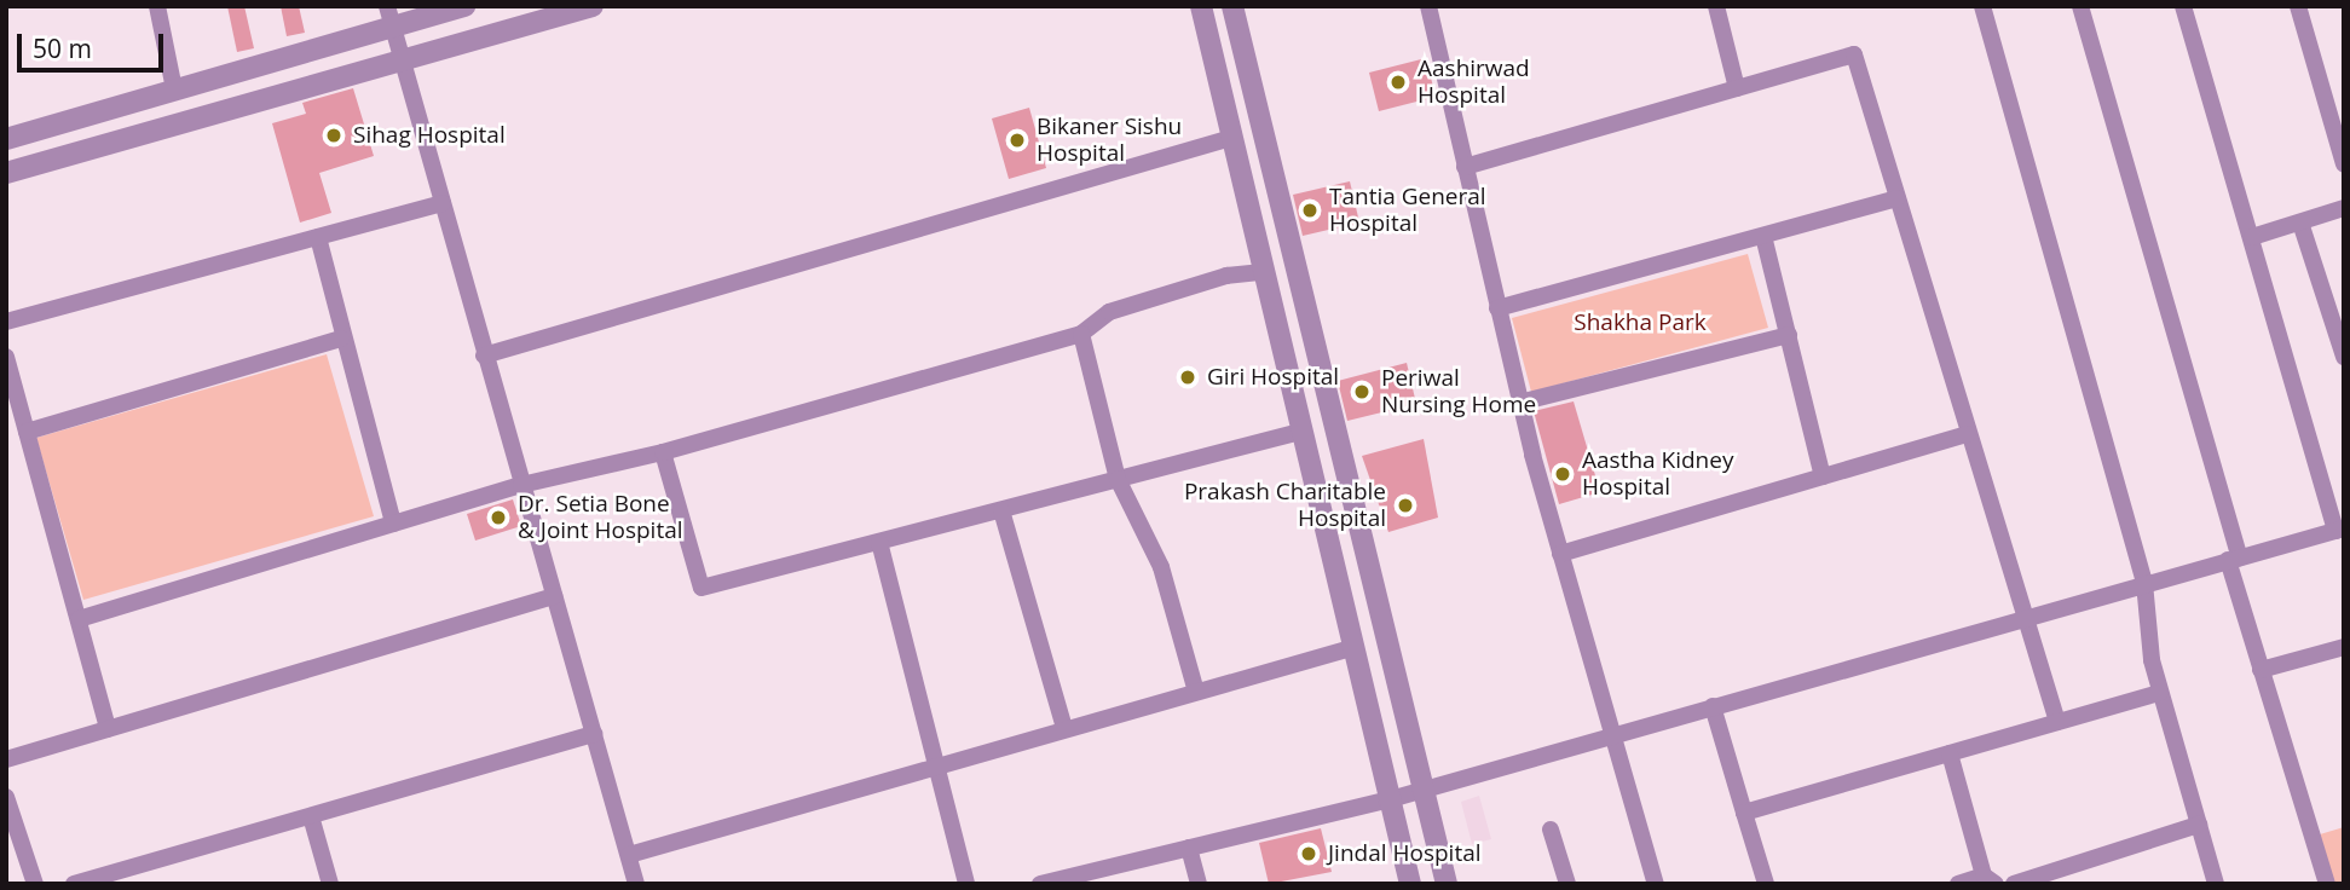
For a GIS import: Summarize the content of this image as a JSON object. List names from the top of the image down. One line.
{"parks":["Shakha Park"],"places":["Aashirwad Hospital","Sihag Hospital","Bikaner Sishu Hospital","Tantia General Hospital","Giri Hospital","Periwal Nursing Home","Aastha Kidney Hospital","Prakash Charitable Hospital","Dr. Setia Bone & Joint Hospital","Jindal Hospital"],"scale_bar":"50 m"}
